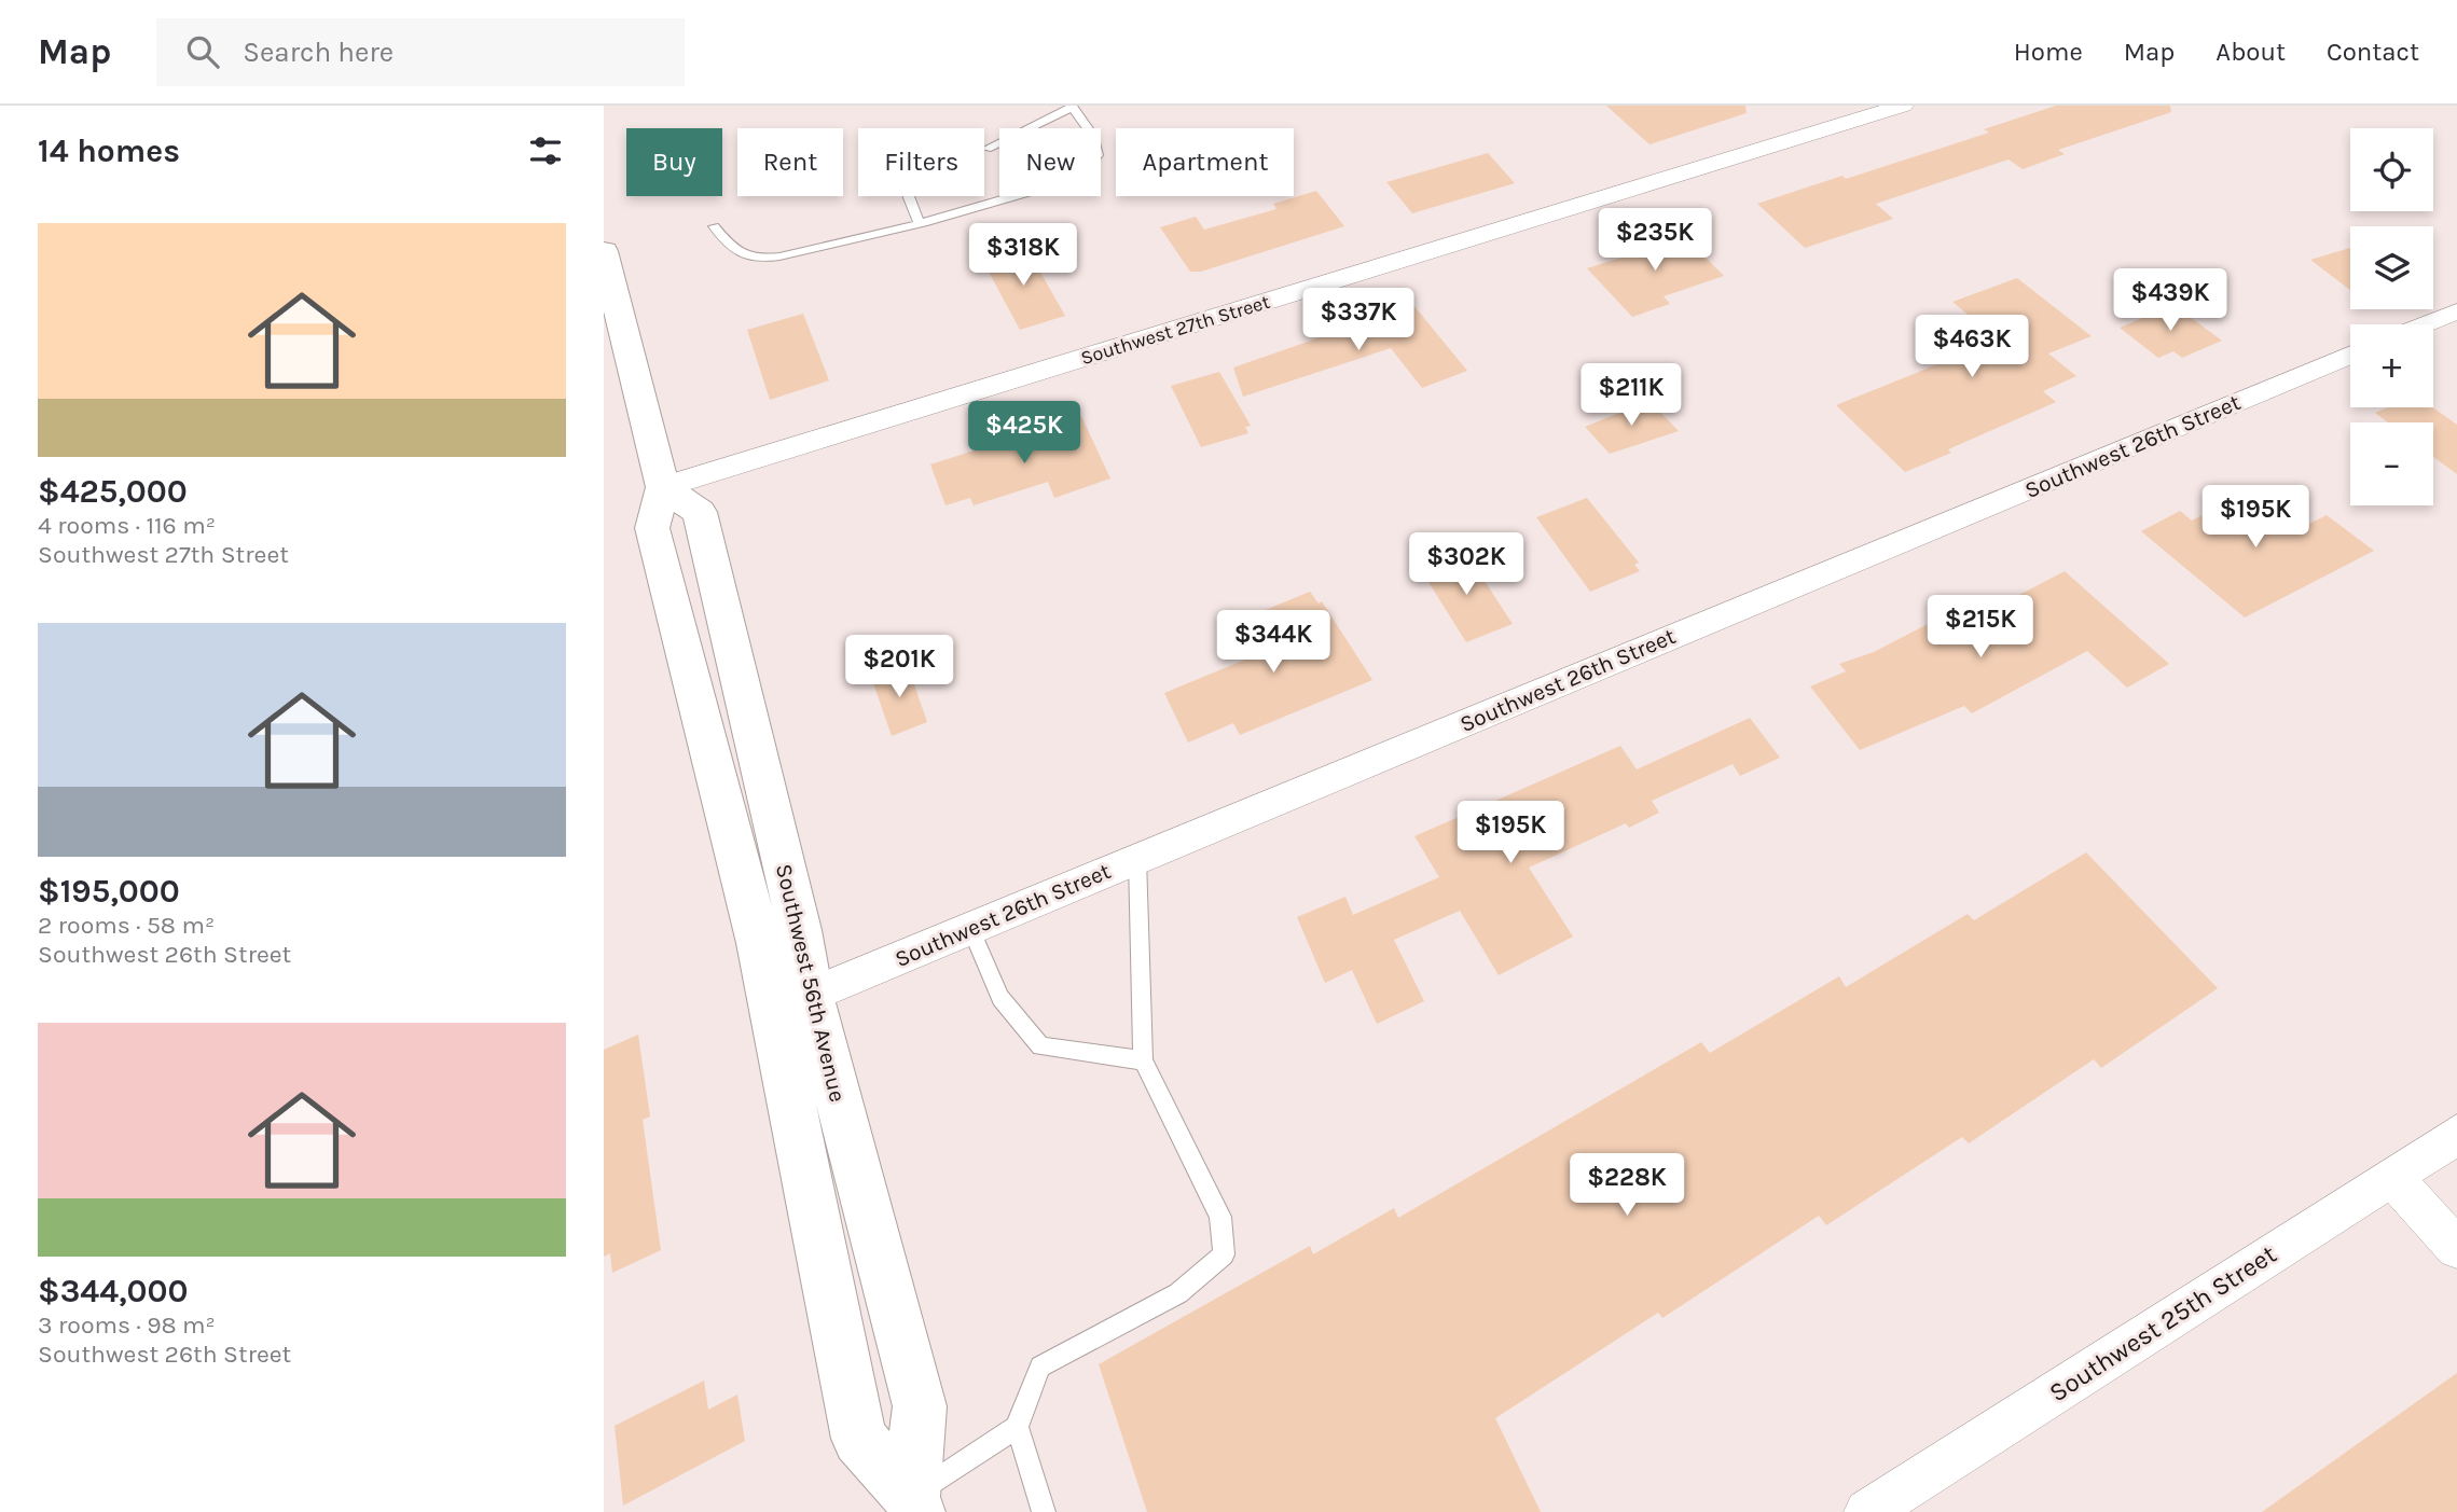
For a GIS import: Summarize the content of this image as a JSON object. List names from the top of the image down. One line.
{"streets":{"street":["Southwest 27th Street","Southwest 26th Street","Southwest 56th Avenue","Southwest 25th Street"]},"crossings":[["Southwest 27th Street","Southwest 56th Avenue"],["Southwest 26th Street","Southwest 56th Avenue"]],"page":{"header":"Map","search":"Search here","nav":["Home","Map","About","Contact"],"heading":"14 homes","map_buttons":["+","−"],"chip":["Buy","Rent","Filters","New","Apartment"],"list":[{"name":"$425,000","note":"4 rooms · 116 m² · Southwest 27th Street"},{"name":"$195,000","note":"2 rooms · 58 m² · Southwest 26th Street"},{"name":"$344,000","note":"3 rooms · 98 m² · Southwest 26th Street"}],"price":["$235K","$318K","$439K","$337K","$463K","$211K","$425K","$195K","$302K","$215K","$344K","$201K","$195K","$228K"]}}
